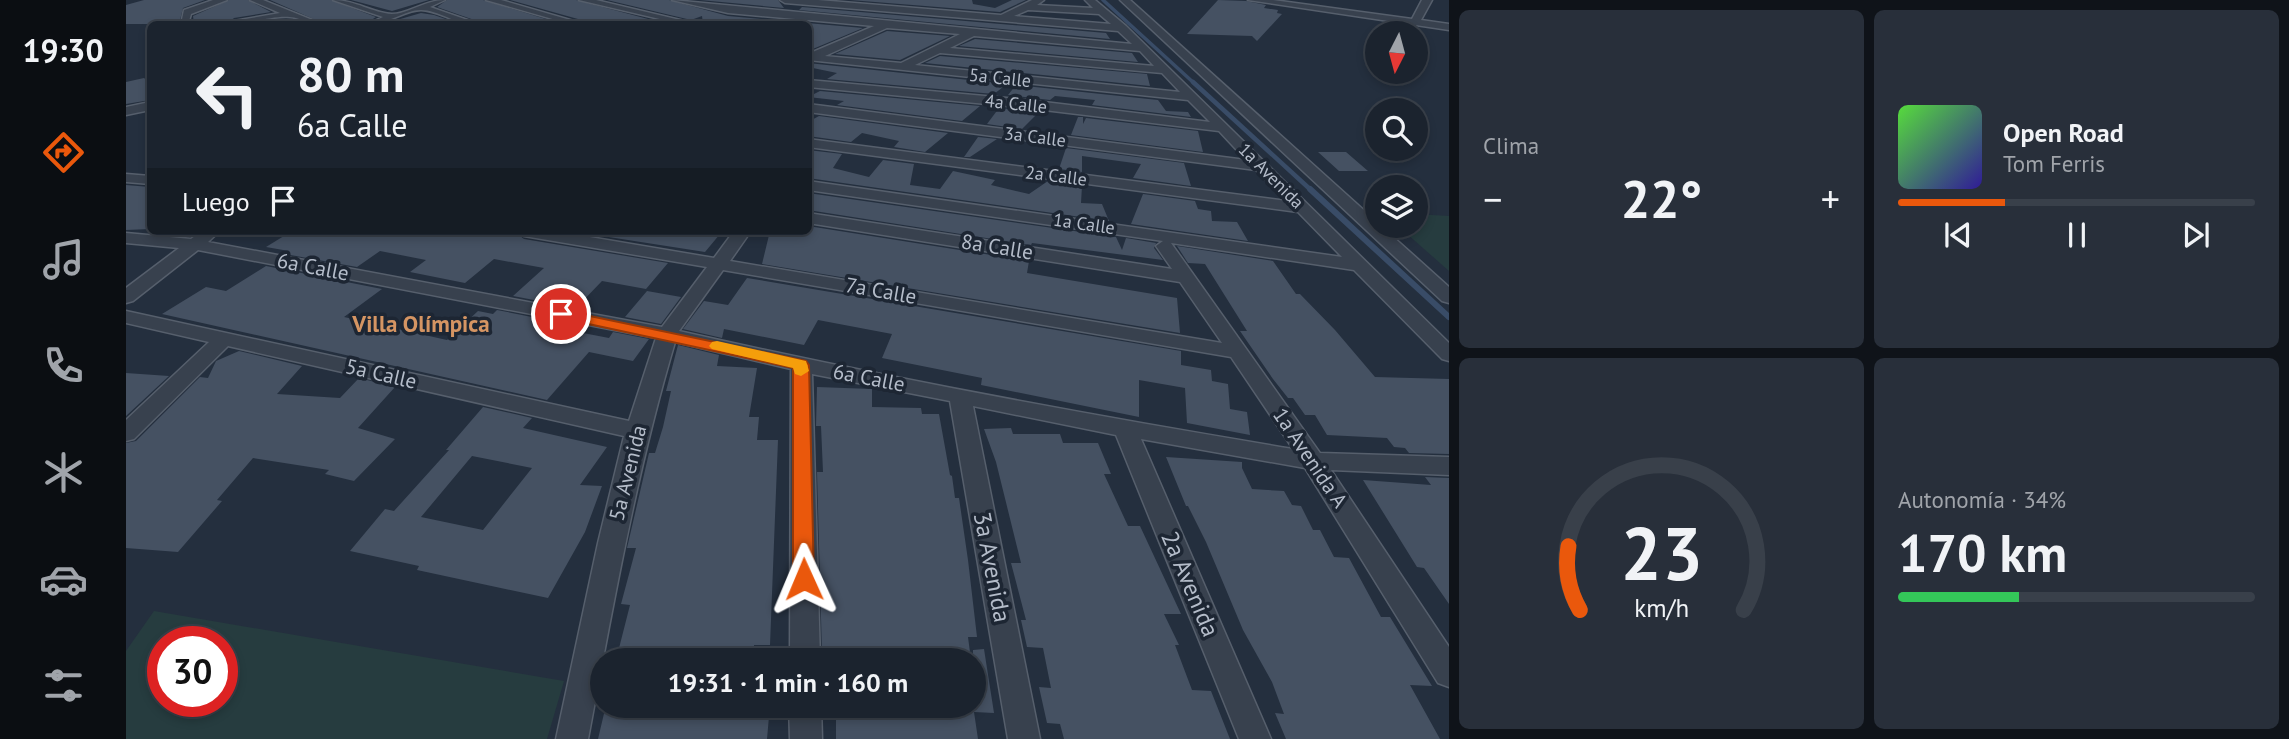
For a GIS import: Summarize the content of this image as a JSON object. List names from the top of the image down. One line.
{"streets":{"street":["5a Calle","4a Calle","3a Calle","2a Calle","1a Avenida","1a Calle","8a Calle","6a Calle","7a Calle","1a Avenida A","5a Avenida","3a Avenida","2a Avenida"]},"crossings":[["5a Calle","1a Avenida"],["5a Calle","5a Avenida"],["4a Calle","1a Avenida"],["3a Calle","1a Avenida"],["2a Calle","1a Avenida"],["1a Avenida","1a Calle"],["8a Calle","1a Avenida A"],["6a Calle","1a Avenida A"],["6a Calle","5a Avenida"],["6a Calle","3a Avenida"],["6a Calle","2a Avenida"],["7a Calle","1a Avenida A"],["7a Calle","5a Avenida"]],"districts":["Villa Olímpica"],"north":"bottom","page":{"tabs":"19:30","tile":["Clima",["Autonomía · 34%","170 km"]],"turn":["80 m","6a Calle"],"song":["Open Road","Tom Ferris"],"then":"Luego","heat":["−","22°","+"],"limit":"30","trip":"19:31 · 1 min · 160 m","gauge":["23","km/h"]}}
